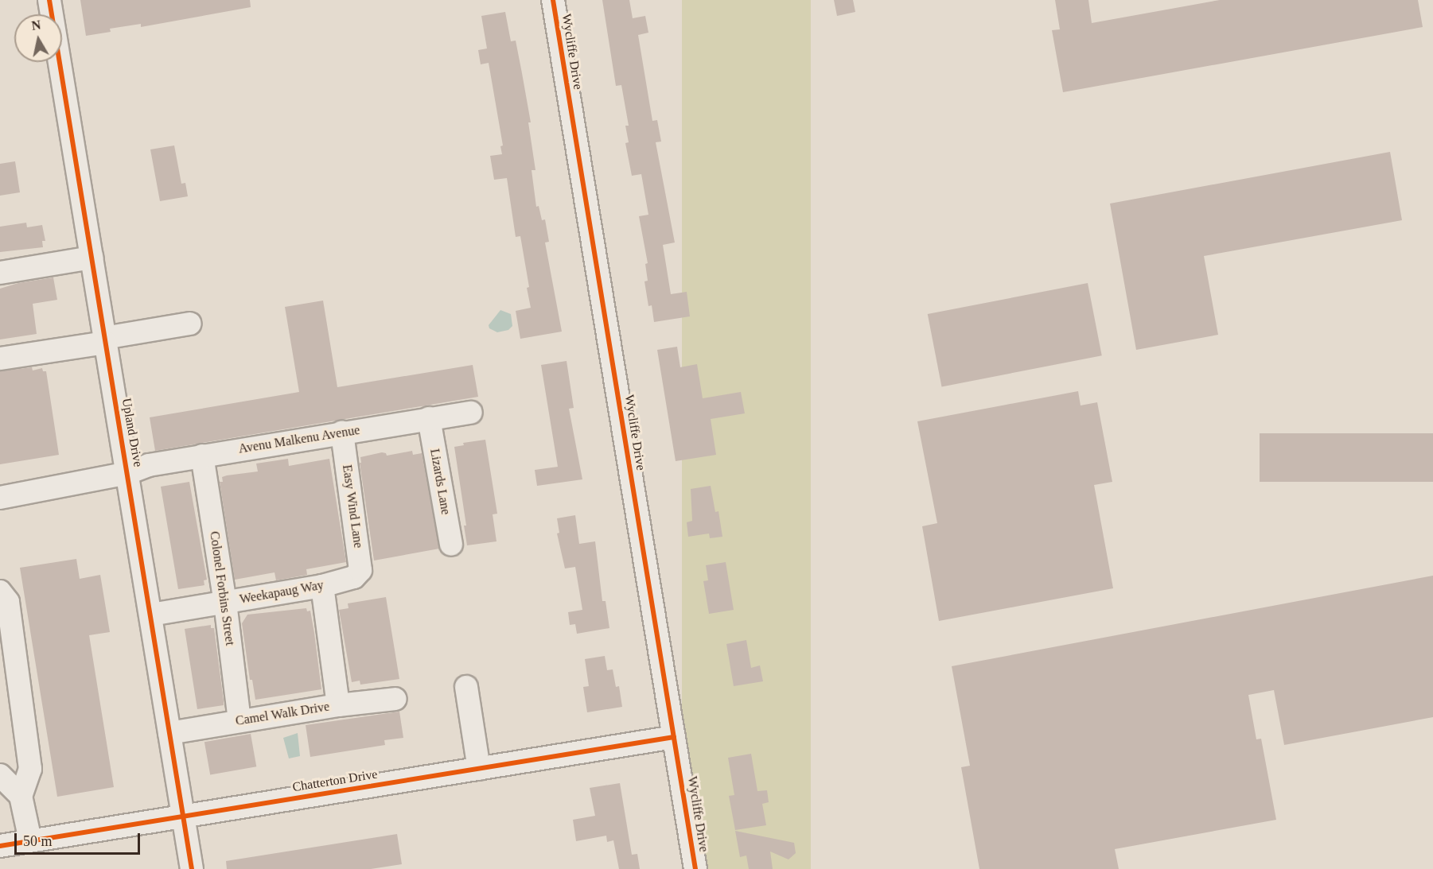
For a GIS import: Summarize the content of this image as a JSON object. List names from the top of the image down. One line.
{"streets":{"street":["Wycliffe Drive","Upland Drive","Avenu Malkenu Avenue","Lizards Lane","Easy Wind Lane","Colonel Forbins Street","Weekapaug Way","Camel Walk Drive","Chatterton Drive"]},"crossings":[["Wycliffe Drive","Chatterton Drive"],["Upland Drive","Avenu Malkenu Avenue"],["Upland Drive","Weekapaug Way"],["Upland Drive","Camel Walk Drive"],["Upland Drive","Chatterton Drive"],["Avenu Malkenu Avenue","Lizards Lane"],["Avenu Malkenu Avenue","Easy Wind Lane"],["Avenu Malkenu Avenue","Colonel Forbins Street"],["Easy Wind Lane","Weekapaug Way"],["Colonel Forbins Street","Weekapaug Way"],["Colonel Forbins Street","Camel Walk Drive"]],"scale_bar":"50 m","north":"top"}
